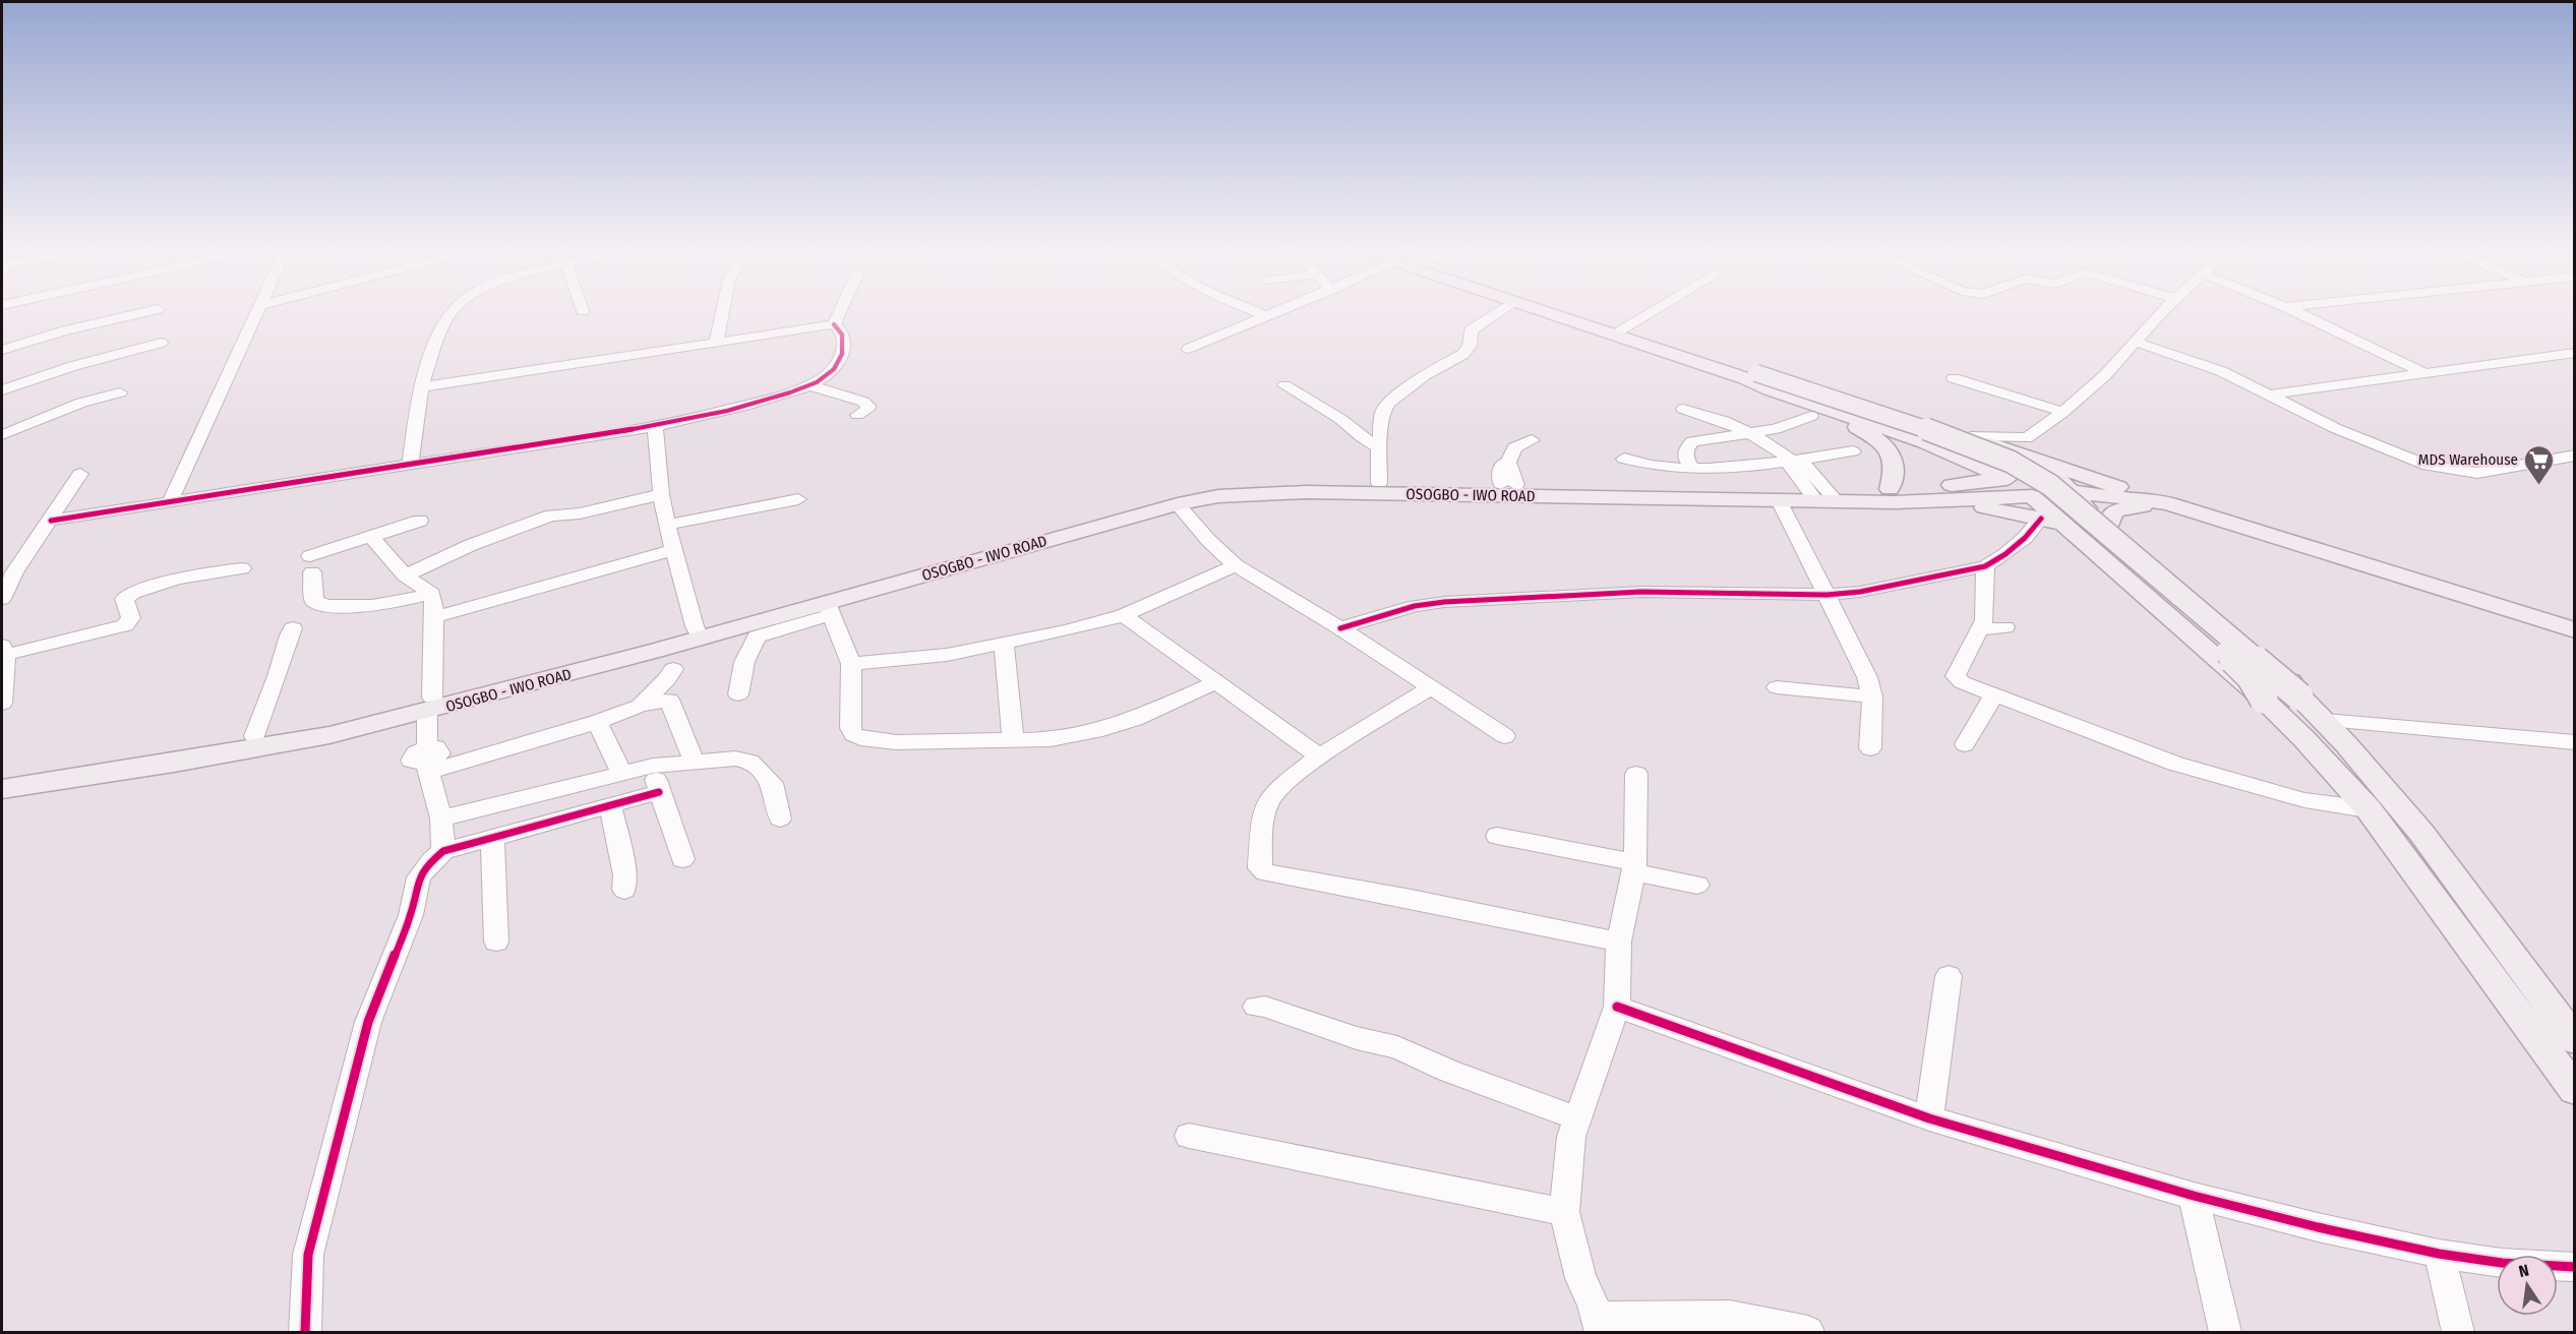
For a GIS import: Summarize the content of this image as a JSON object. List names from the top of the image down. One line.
{"streets":{"main road":["OSOGBO - IWO ROAD"]},"places":{"supermarket":["MDS Warehouse"]},"north":"top"}
